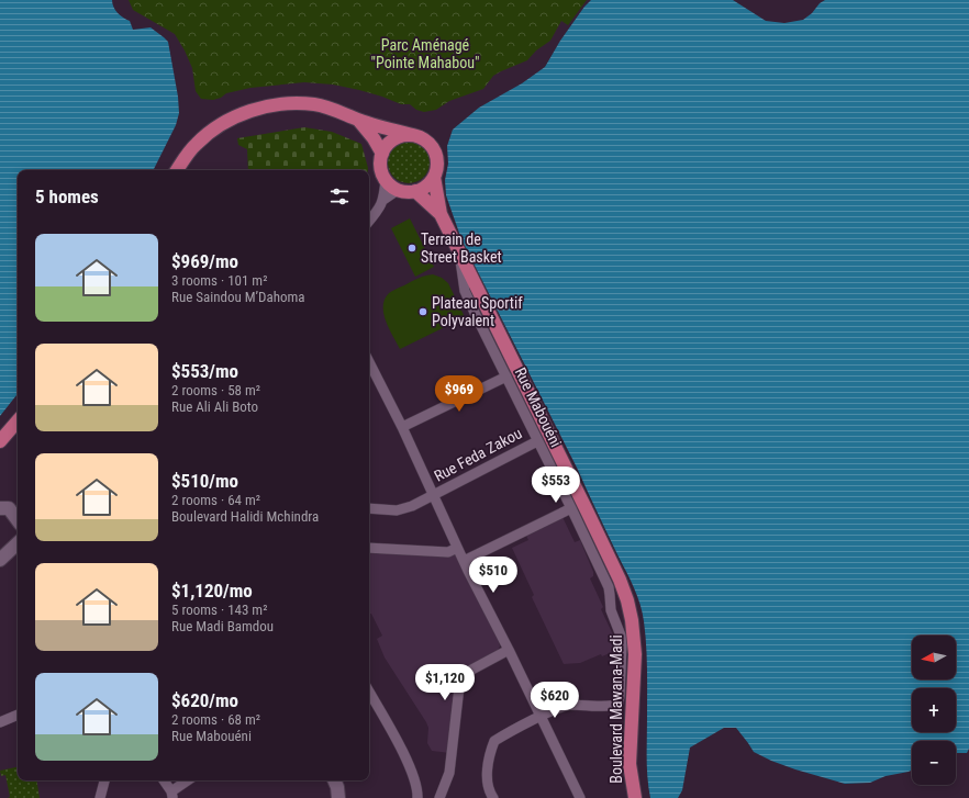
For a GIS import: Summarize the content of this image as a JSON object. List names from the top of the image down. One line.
{"streets":{"main road":["Boulevard Mawana-Madi"],"street":["Rue Mabouéni","Rue Feda Zakou"]},"crossings":[["Rue Mabouéni","Rue Feda Zakou"],["Rue Mabouéni","Boulevard Mawana-Madi"]],"parks":["Parc Aménagé \"Pointe Mahabou\""],"places":["Terrain de Street Basket","Plateau Sportif Polyvalent"],"north":"left","page":{"heading":"5 homes","list":[{"name":"$969/mo","note":"3 rooms · 101 m² · Rue Saindou M’Dahoma"},{"name":"$553/mo","note":"2 rooms · 58 m² · Rue Ali Ali Boto"},{"name":"$510/mo","note":"2 rooms · 64 m² · Boulevard Halidi Mchindra"},{"name":"$1,120/mo","note":"5 rooms · 143 m² · Rue Madi Bamdou"},{"name":"$620/mo","note":"2 rooms · 68 m² · Rue Mabouéni"}],"price":["$969","$553","$510","$1,120","$620"],"map_buttons":["+","−"]}}
